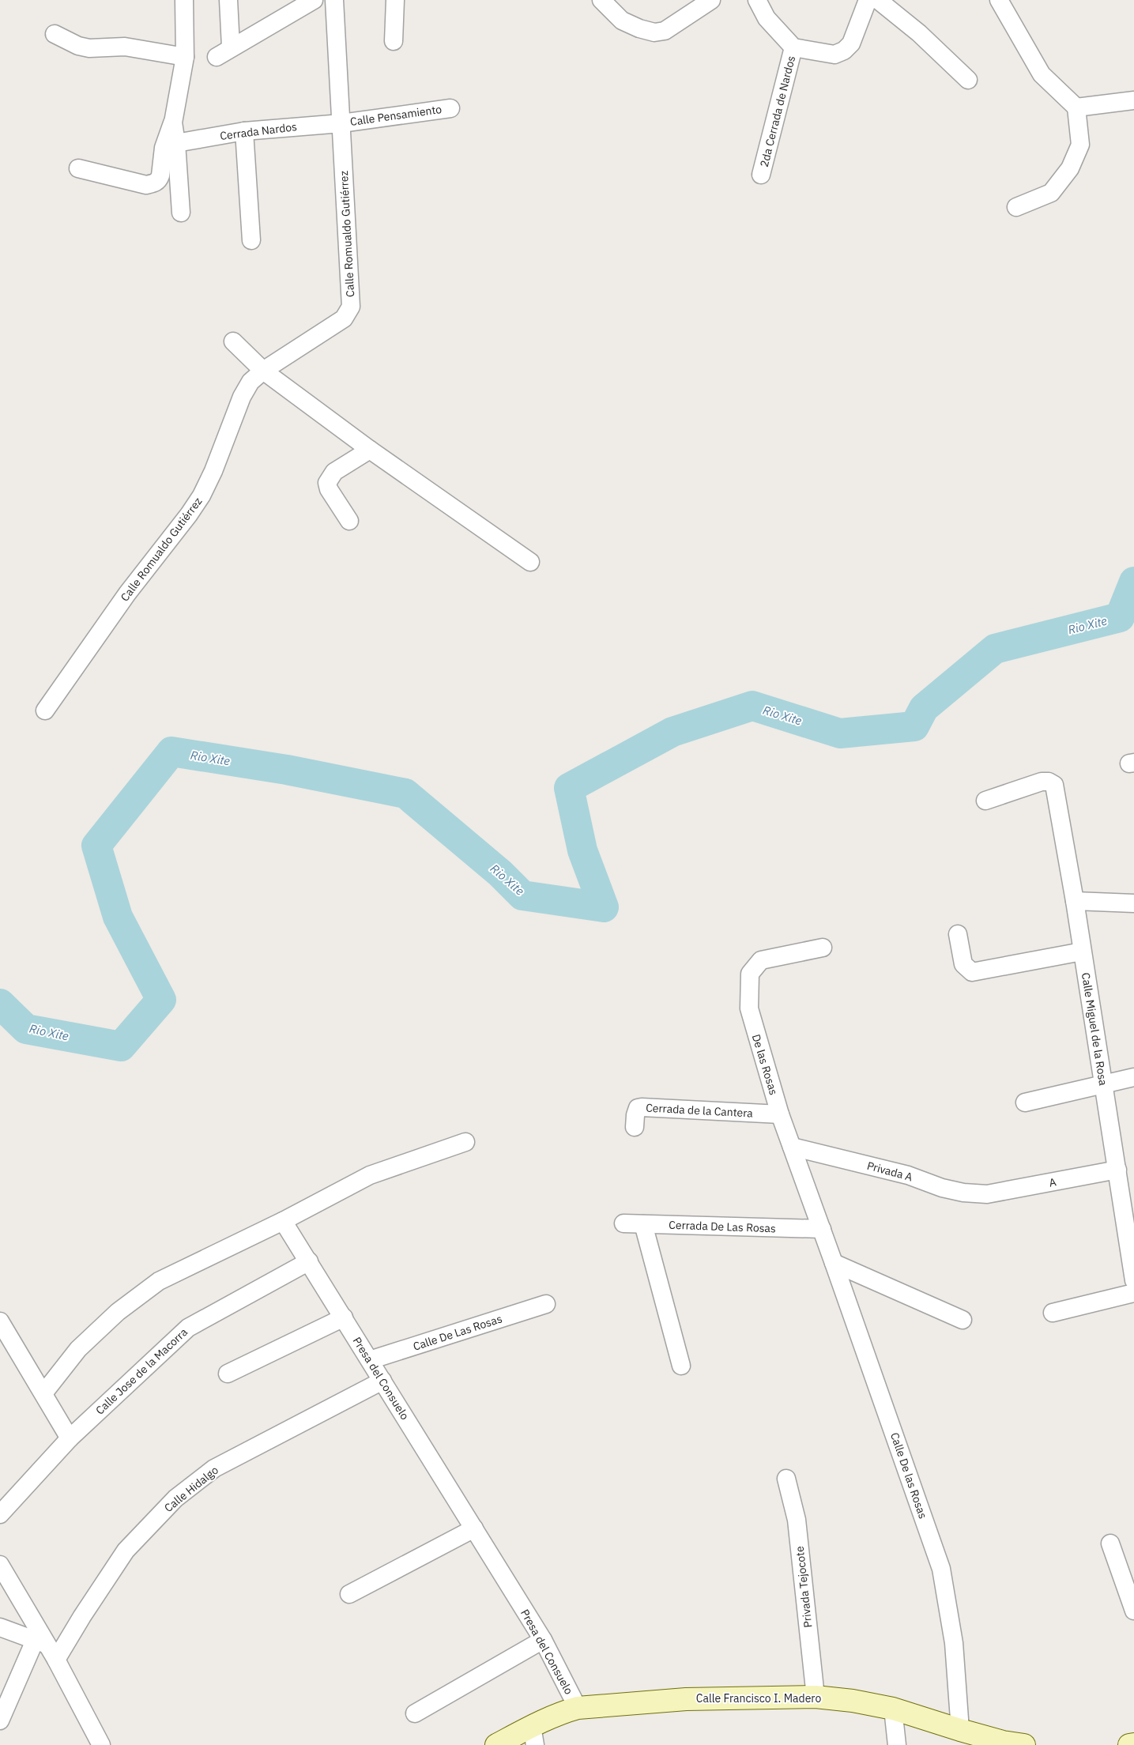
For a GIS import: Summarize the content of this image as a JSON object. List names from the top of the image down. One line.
{"streets":{"street":["2da Cerrada de Nardos","Calle Pensamiento","Cerrada Nardos","Calle Romualdo Gutiérrez","Calle Miguel de la Rosa","De las Rosas","Cerrada de la Cantera","Privada A","A","Cerrada De Las Rosas","Calle De Las Rosas","Calle Jose de la Macorra","Presa del Consuelo","Calle De las Rosas","Calle Hidalgo","Privada Tejocote","Calle Francisco I. Madero"]},"crossings":[["Calle Pensamiento","Cerrada Nardos"],["Calle Pensamiento","Calle Romualdo Gutiérrez"],["Cerrada Nardos","Calle Romualdo Gutiérrez"],["Calle Miguel de la Rosa","A"],["De las Rosas","Cerrada de la Cantera"],["De las Rosas","Privada A"],["De las Rosas","Cerrada De Las Rosas"],["De las Rosas","Calle De las Rosas"],["Privada A","A"],["Cerrada De Las Rosas","Calle De las Rosas"],["Calle De Las Rosas","Presa del Consuelo"],["Calle Jose de la Macorra","Presa del Consuelo"],["Presa del Consuelo","Calle Hidalgo"],["Presa del Consuelo","Calle Francisco I. Madero"],["Calle De las Rosas","Calle Francisco I. Madero"],["Privada Tejocote","Calle Francisco I. Madero"]],"water":["Rio Xite"]}
